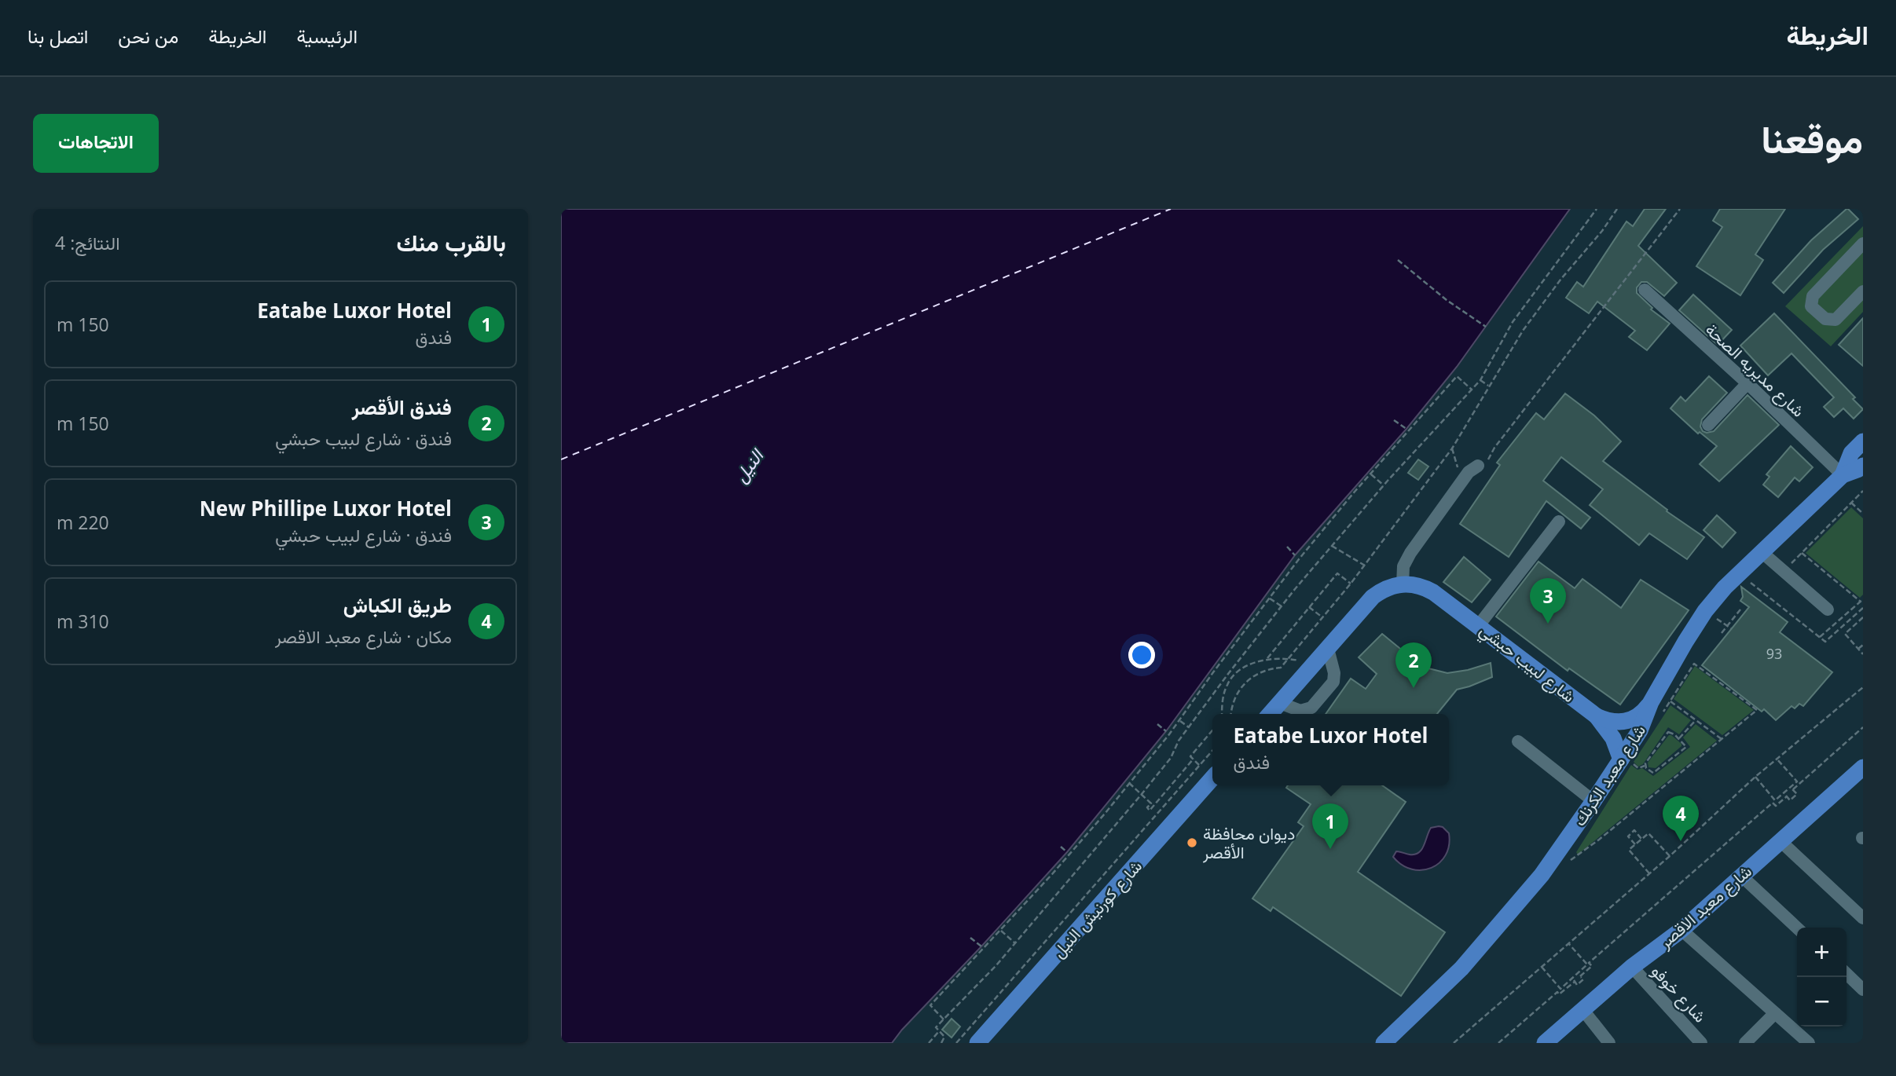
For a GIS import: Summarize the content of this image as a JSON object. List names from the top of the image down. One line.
{"streets":{"main road":["شارع لبيب حبشي","شارع معبد الكرنك","شارع معبد الاقصر","شارع كورنيش النيل"],"street":["شارع مديريه الصحة","شارع خوفو"]},"crossings":[["شارع مديريه الصحة","شارع معبد الكرنك"],["شارع لبيب حبشي","شارع معبد الكرنك"],["شارع معبد الاقصر","شارع خوفو"]],"water":["النيل"],"places":["ديوان محافظة الأقصر"],"house_numbers":["93"],"page":{"header":"الخريطة","nav":["الرئيسية","الخريطة","من نحن","اتصل بنا"],"title":"موقعنا","buttons":"الاتجاهات","heading":["بالقرب منك","النتائج: 4"],"list":[{"mark":"1","name":"Eatabe Luxor Hotel","note":"فندق","value":"150 m"},{"mark":"2","name":"فندق الأقصر","note":"فندق · شارع لبيب حبشي","value":"150 m"},{"mark":"3","name":"New Phillipe Luxor Hotel","note":"فندق · شارع لبيب حبشي","value":"220 m"},{"mark":"4","name":"طريق الكباش","note":"مكان · شارع معبد الاقصر","value":"310 m"}],"pins":["3","2","4","1"],"popup":["Eatabe Luxor Hotel","فندق"],"map_buttons":["+","−"]}}
